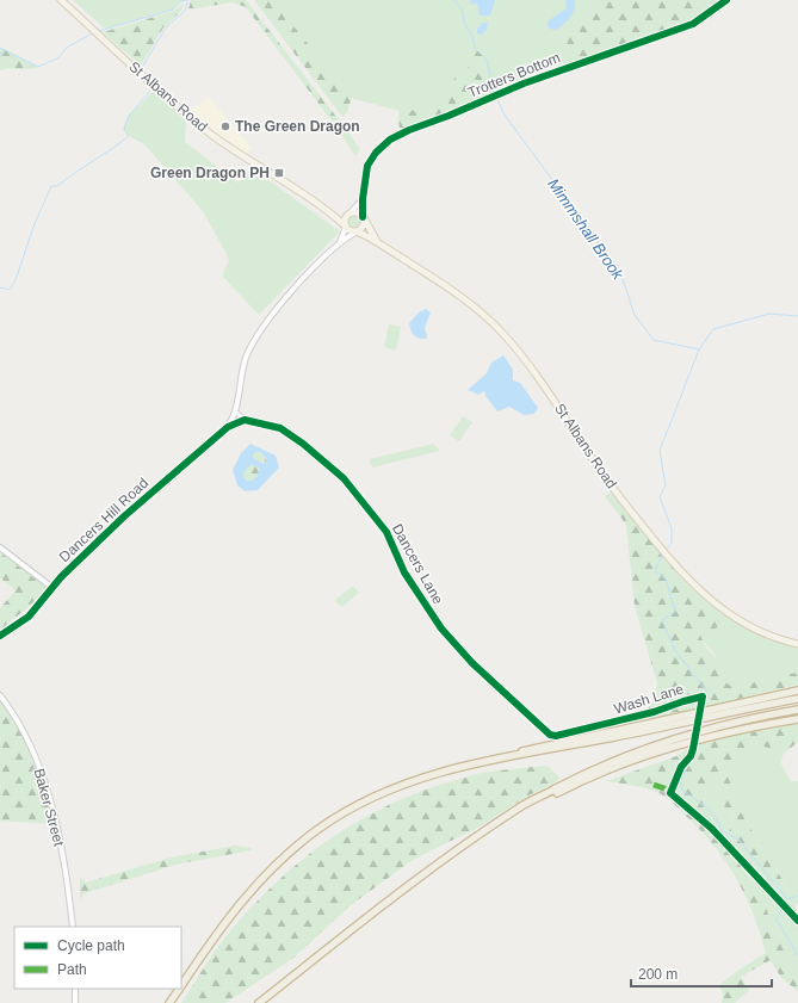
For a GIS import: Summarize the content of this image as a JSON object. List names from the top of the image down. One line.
{"streets":{"main road":["St Albans Road"],"street":["Trotters Bottom","Dancers Hill Road","Dancers Lane","Baker Street"],"cycle path":["Wash Lane"]},"crossings":[["Trotters Bottom","St Albans Road"],["Trotters Bottom","Dancers Hill Road"],["St Albans Road","Dancers Hill Road"],["Dancers Hill Road","Dancers Lane"]],"water":["Mimmshall Brook"],"places":{"other":["The Green Dragon"],"transit":["Green Dragon PH"]},"legend":["Cycle path","Path"],"scale_bar":"200 m"}
